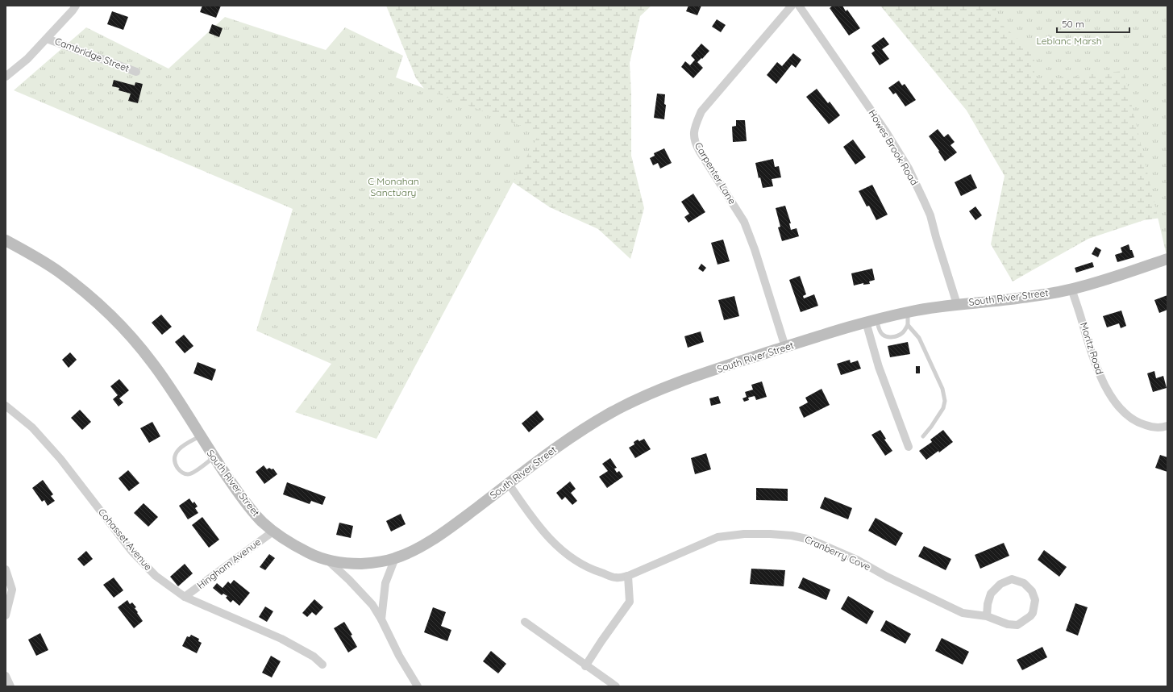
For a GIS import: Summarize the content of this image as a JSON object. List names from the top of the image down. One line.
{"streets":{"street":["Cambridge Street","Howes Brook Road","Carpenter Lane","South River Street","Moritz Road","Cohasset Avenue","Cranberry Cove","Hingham Avenue"]},"crossings":[["Howes Brook Road","South River Street"],["Carpenter Lane","South River Street"],["South River Street","Moritz Road"],["South River Street","Cranberry Cove"],["South River Street","Hingham Avenue"],["Cohasset Avenue","Hingham Avenue"]],"parks":["Leblanc Marsh","C Monahan Sanctuary"],"scale_bar":"50 m"}
